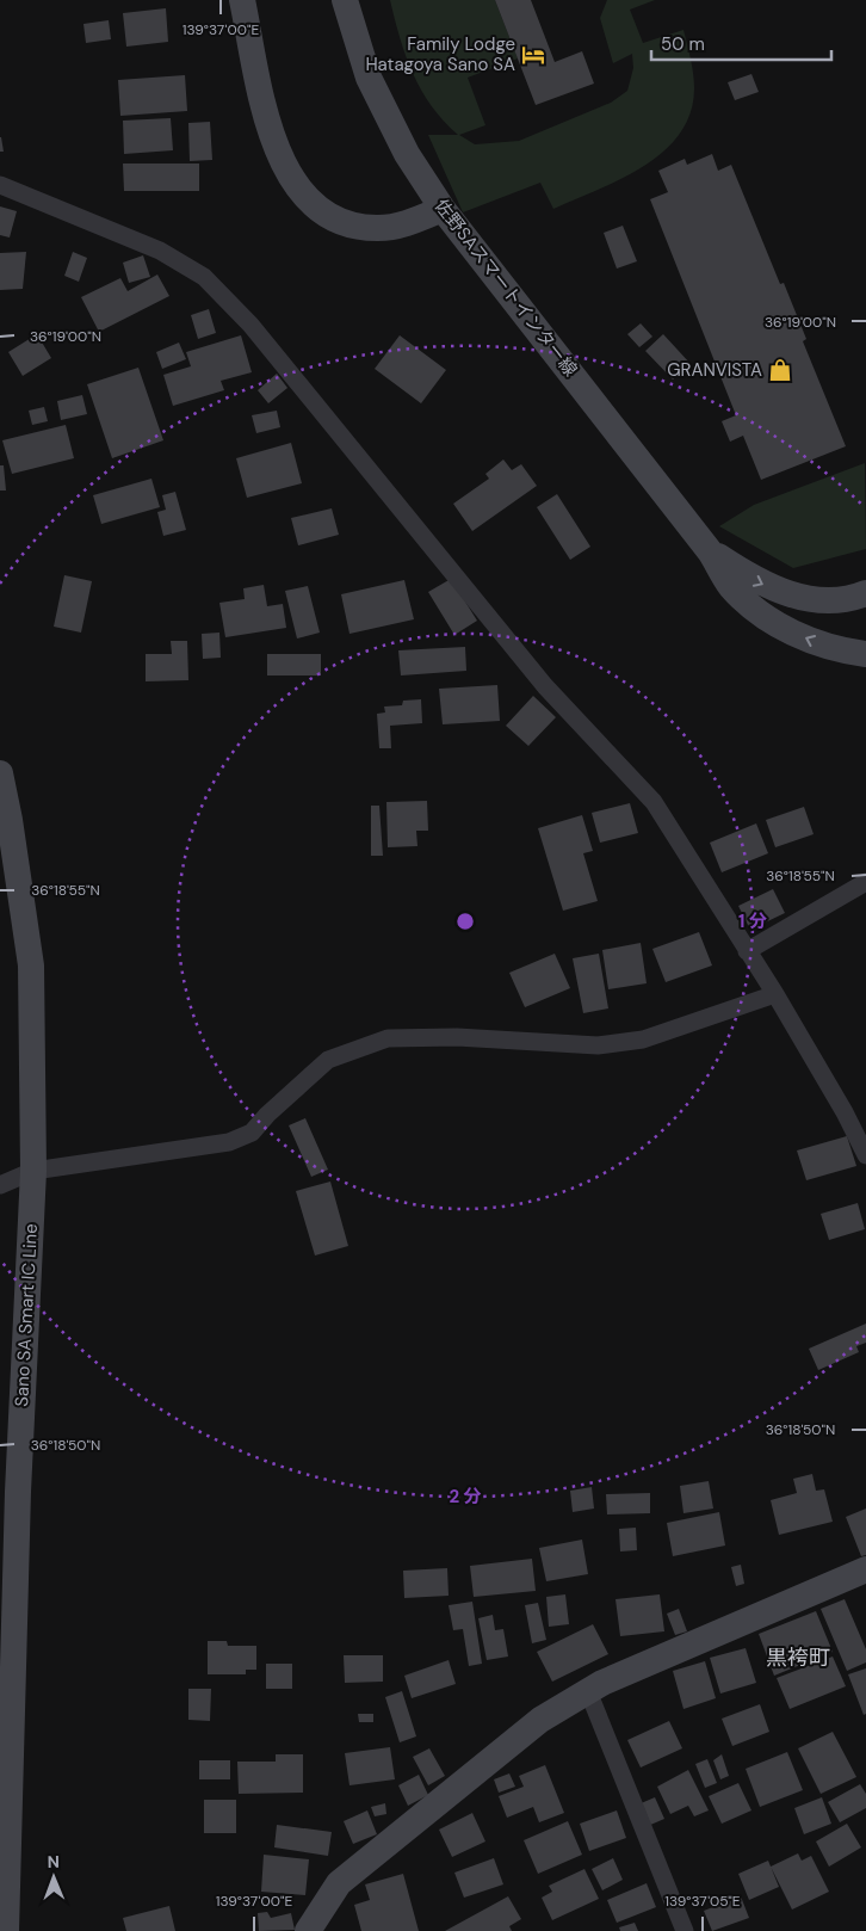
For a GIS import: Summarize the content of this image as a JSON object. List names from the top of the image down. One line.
{"streets":{"main road":["佐野SAスマートインター線","Sano SA Smart IC Line"]},"districts":["黒袴町"],"places":{"hotel":["Family Lodge Hatagoya Sano SA"],"shop":["GRANVISTA"]},"scale_bar":"50 m","north":"top","coordinates":["139°37'00\"E","36°19'00\"N","36°18'55\"N","36°18'50\"N","139°37'05\"E"],"rings":["1 分","2 分"]}
